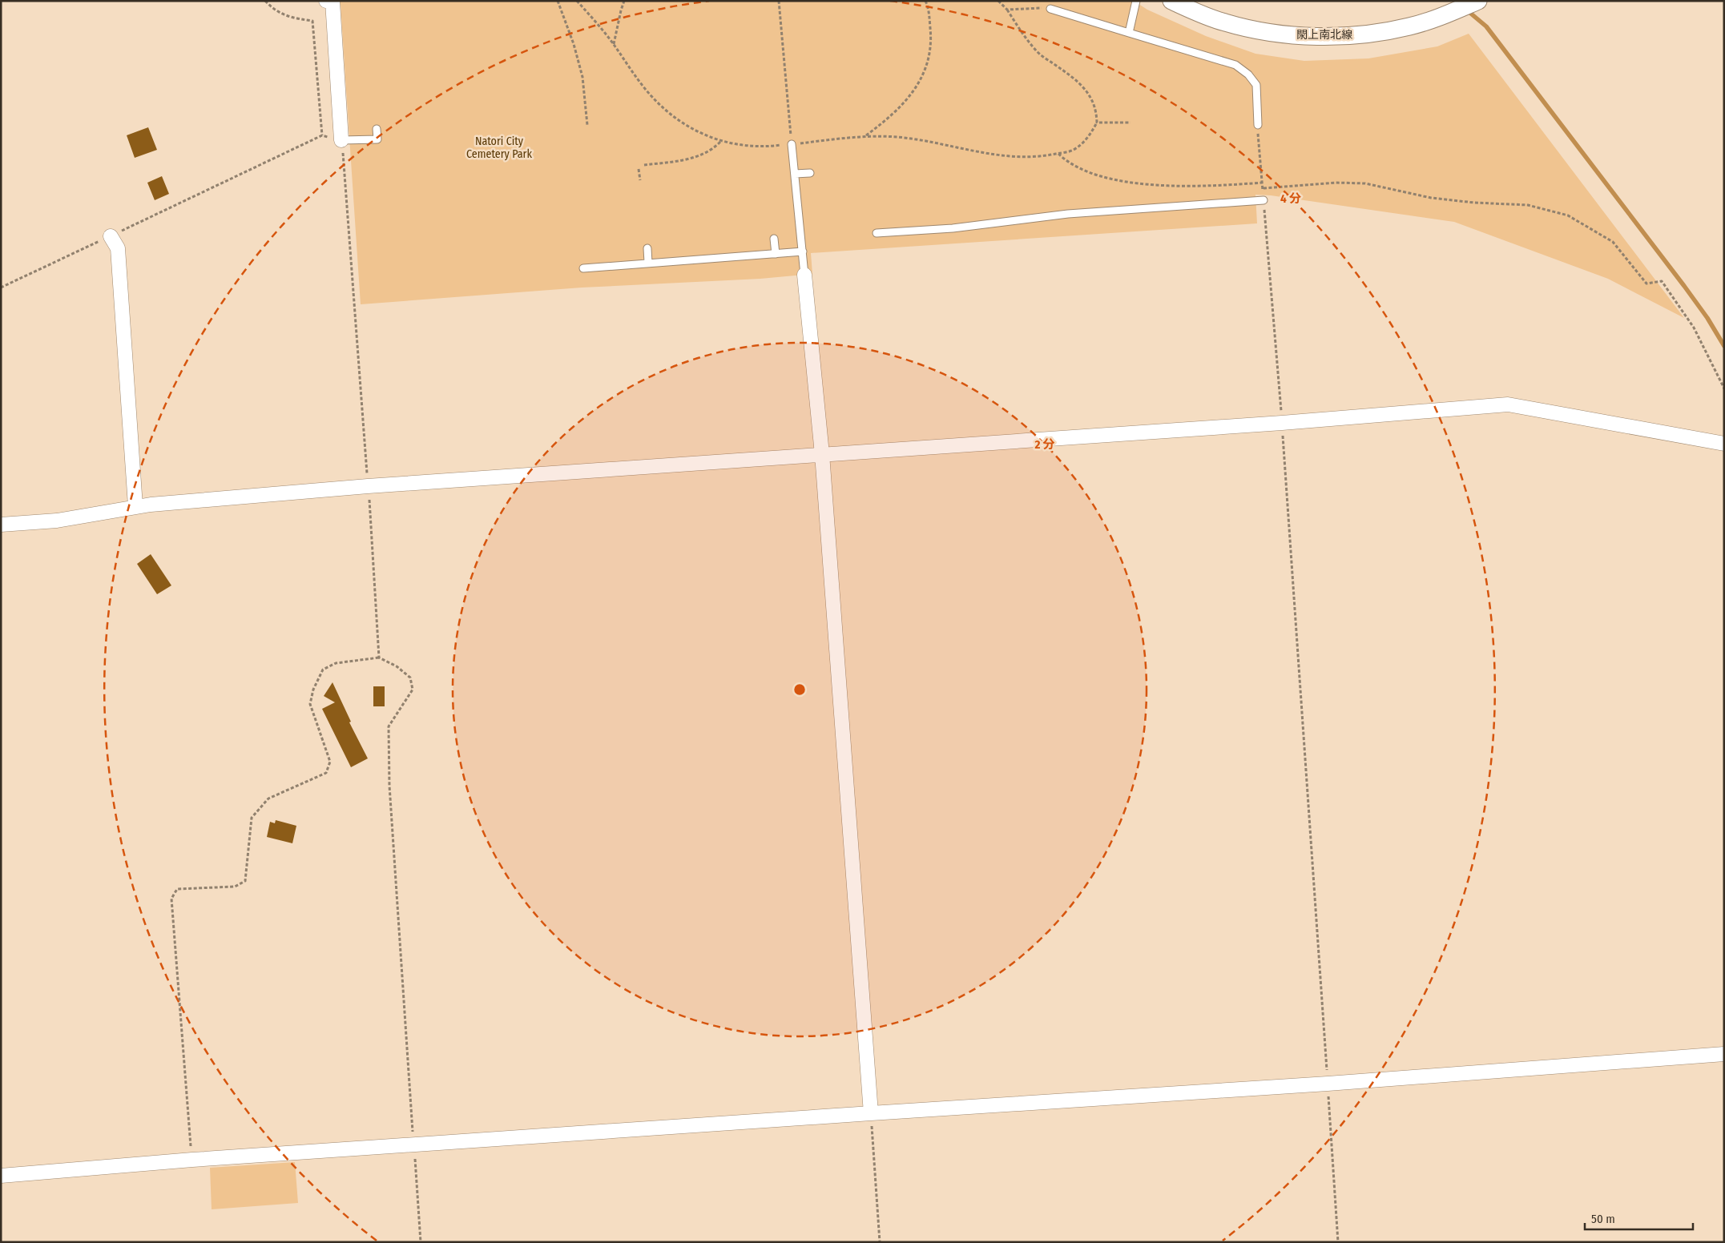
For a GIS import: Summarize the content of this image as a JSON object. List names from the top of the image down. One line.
{"streets":{"street":["閖上南北線"]},"parks":["Natori City Cemetery Park"],"scale_bar":"50 m","rings":["4 分","2 分"]}
